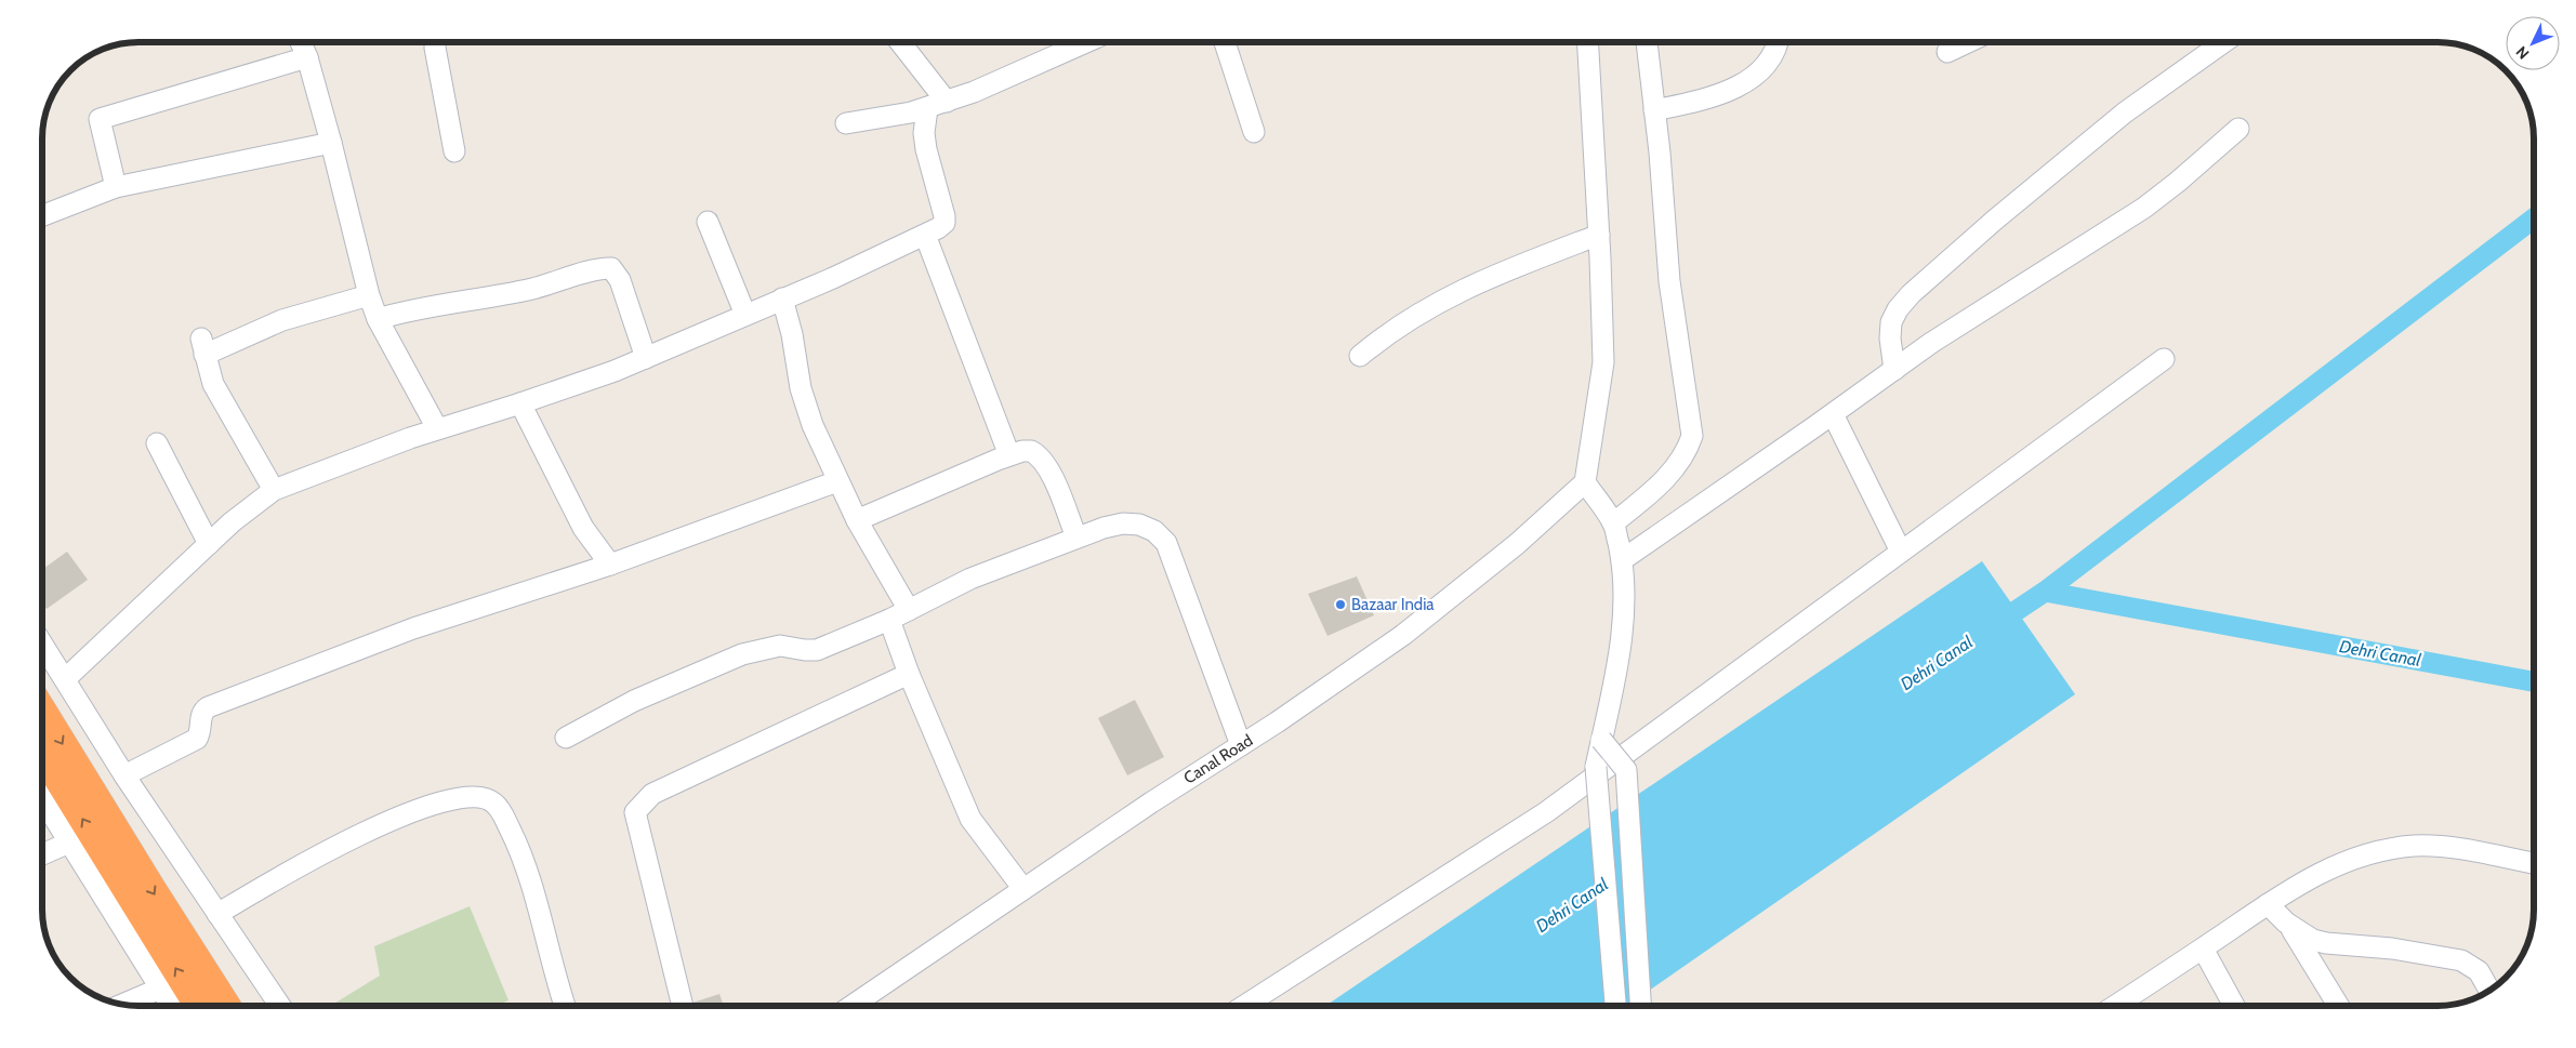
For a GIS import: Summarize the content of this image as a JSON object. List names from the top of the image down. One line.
{"streets":{"street":["Canal Road"]},"water":["Dehri Canal"],"places":["Bazaar India"],"north":"bottom left"}
